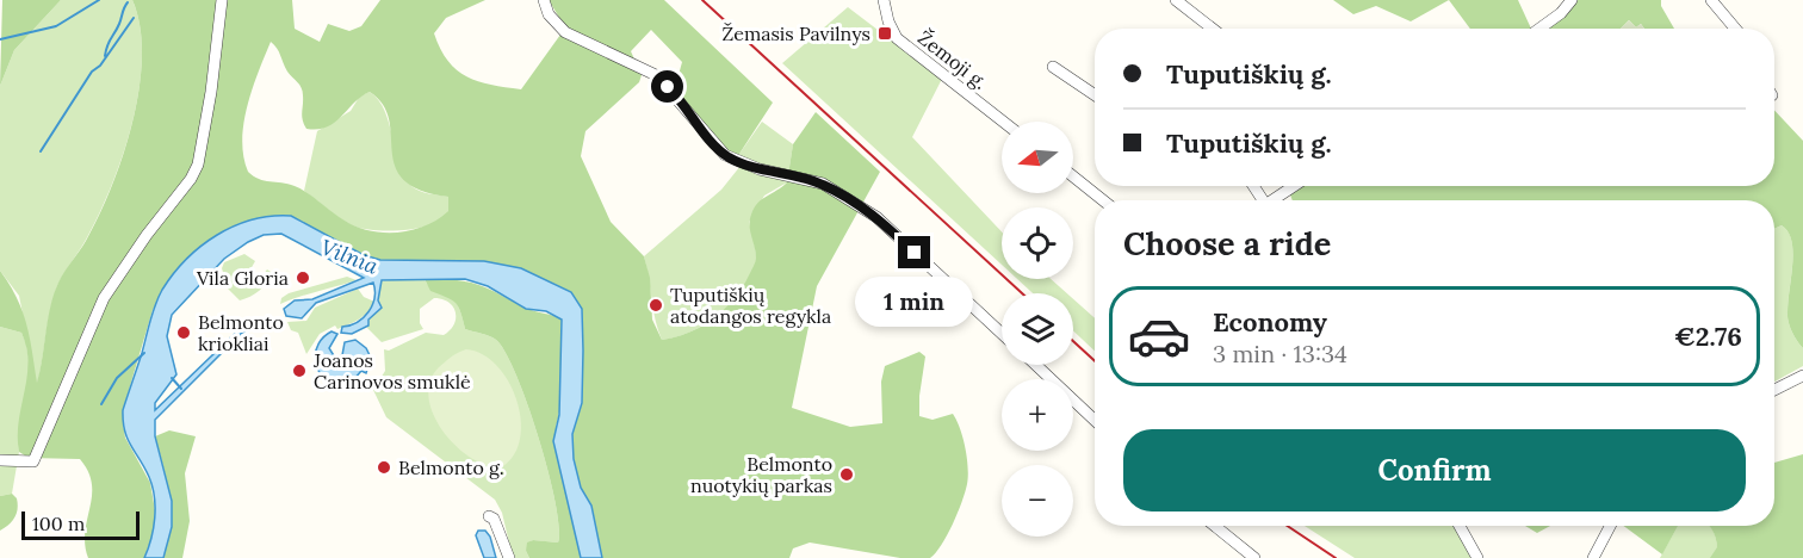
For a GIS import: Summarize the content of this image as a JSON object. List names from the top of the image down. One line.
{"streets":{"street":["Žemoji g."]},"water":["Vilnia"],"places":{"transit":["Žemasis Pavilnys"],"other":["Vila Gloria","Tuputiškių atodangos regykla","Belmonto kriokliai","Joanos Carinovos smuklė","Belmonto g.","Belmonto nuotykių parkas"]},"scale_bar":"100 m","north":"left","page":{"banner":["Tuputiškių g.","Tuputiškių g."],"map_buttons":["+","−"],"heading":"Choose a ride","bubble":"1 min","list":[{"name":"Economy","note":"3 min · 13:34","value":"€2.76"}],"buttons":"Confirm","scale":"100 m"}}
